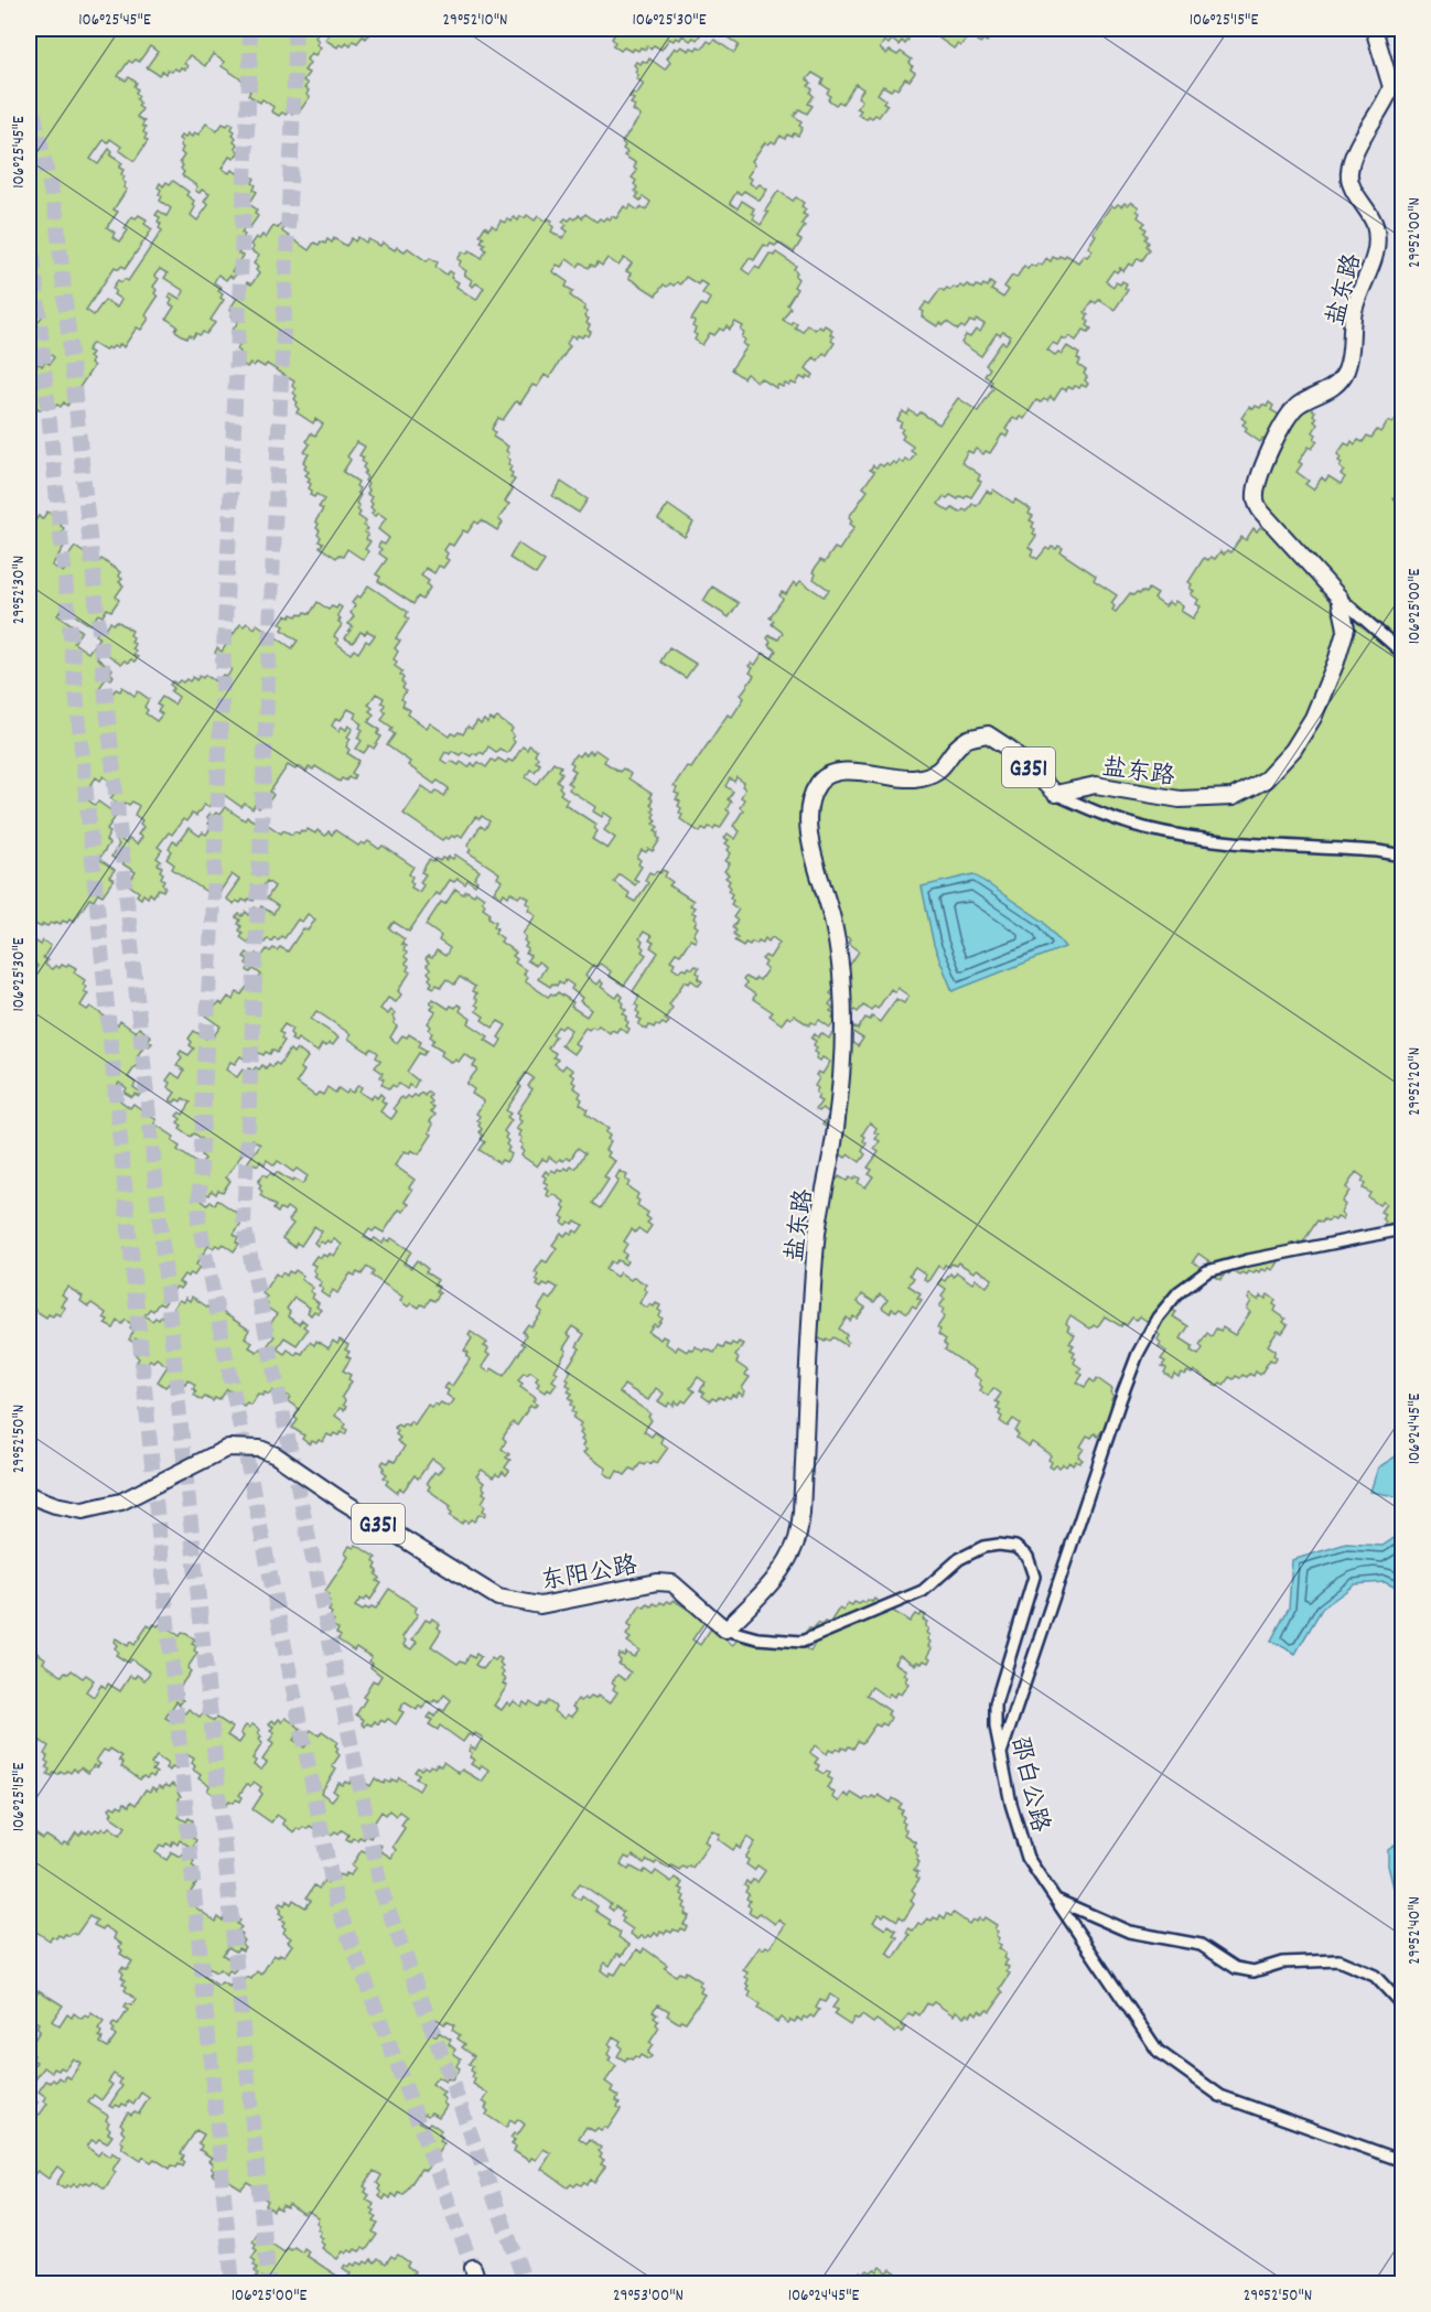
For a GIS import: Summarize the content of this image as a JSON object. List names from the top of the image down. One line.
{"streets":{"highway":["盐东路","G351","东阳公路"],"street":["邵白公路"]},"crossings":[["盐东路","东阳公路"],["盐东路","邵白公路"],["东阳公路","邵白公路"]],"coordinates":["106°25'45\"E","29°52'10\"N","106°25'30\"E","106°25'15\"E","29°52'00\"N","29°52'30\"N","106°25'00\"E","29°52'20\"N","106°24'45\"E","29°52'50\"N","29°52'40\"N","29°53'00\"N"]}
